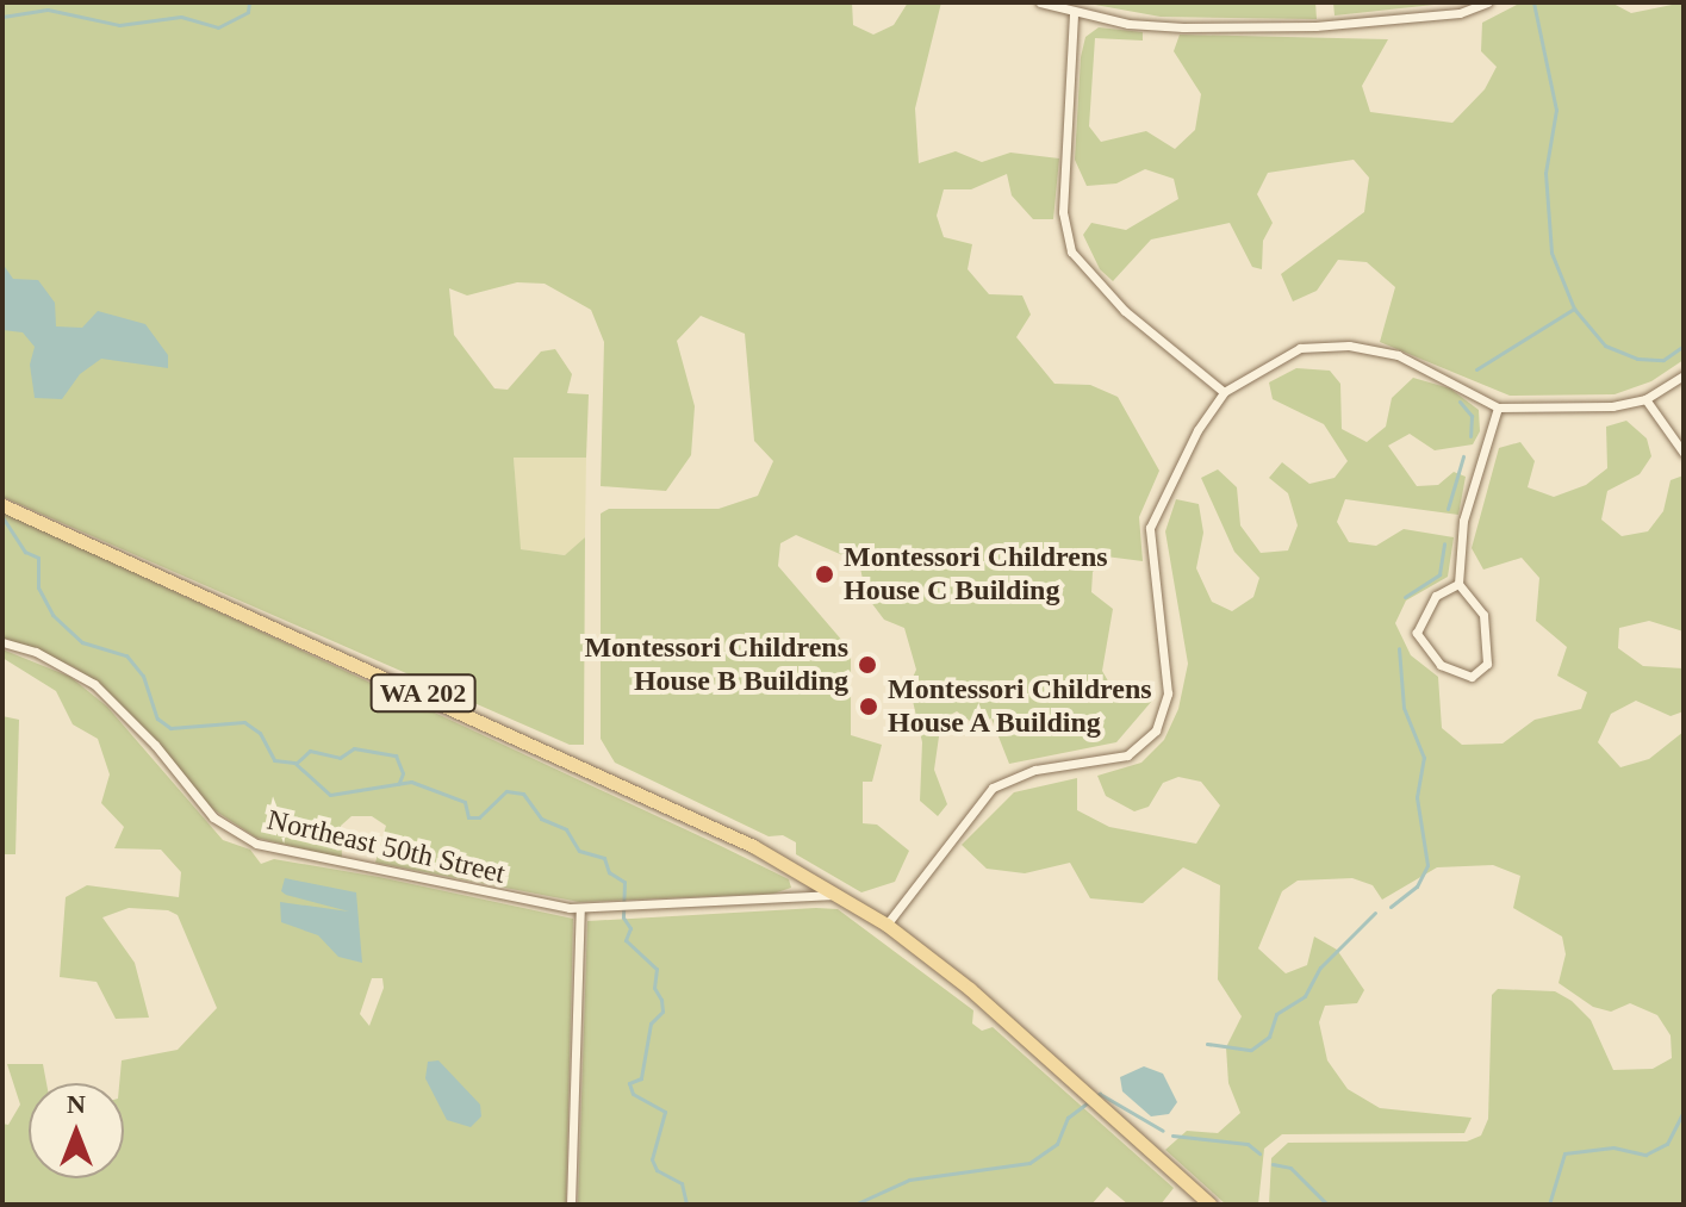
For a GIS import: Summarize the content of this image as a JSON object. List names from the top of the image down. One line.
{"streets":{"main road":["WA 202"],"street":["Northeast 50th Street"]},"crossings":[["WA 202","Northeast 50th Street"]],"places":["Montessori Childrens House C Building","Montessori Childrens House B Building","Montessori Childrens House A Building"],"north":"top"}
